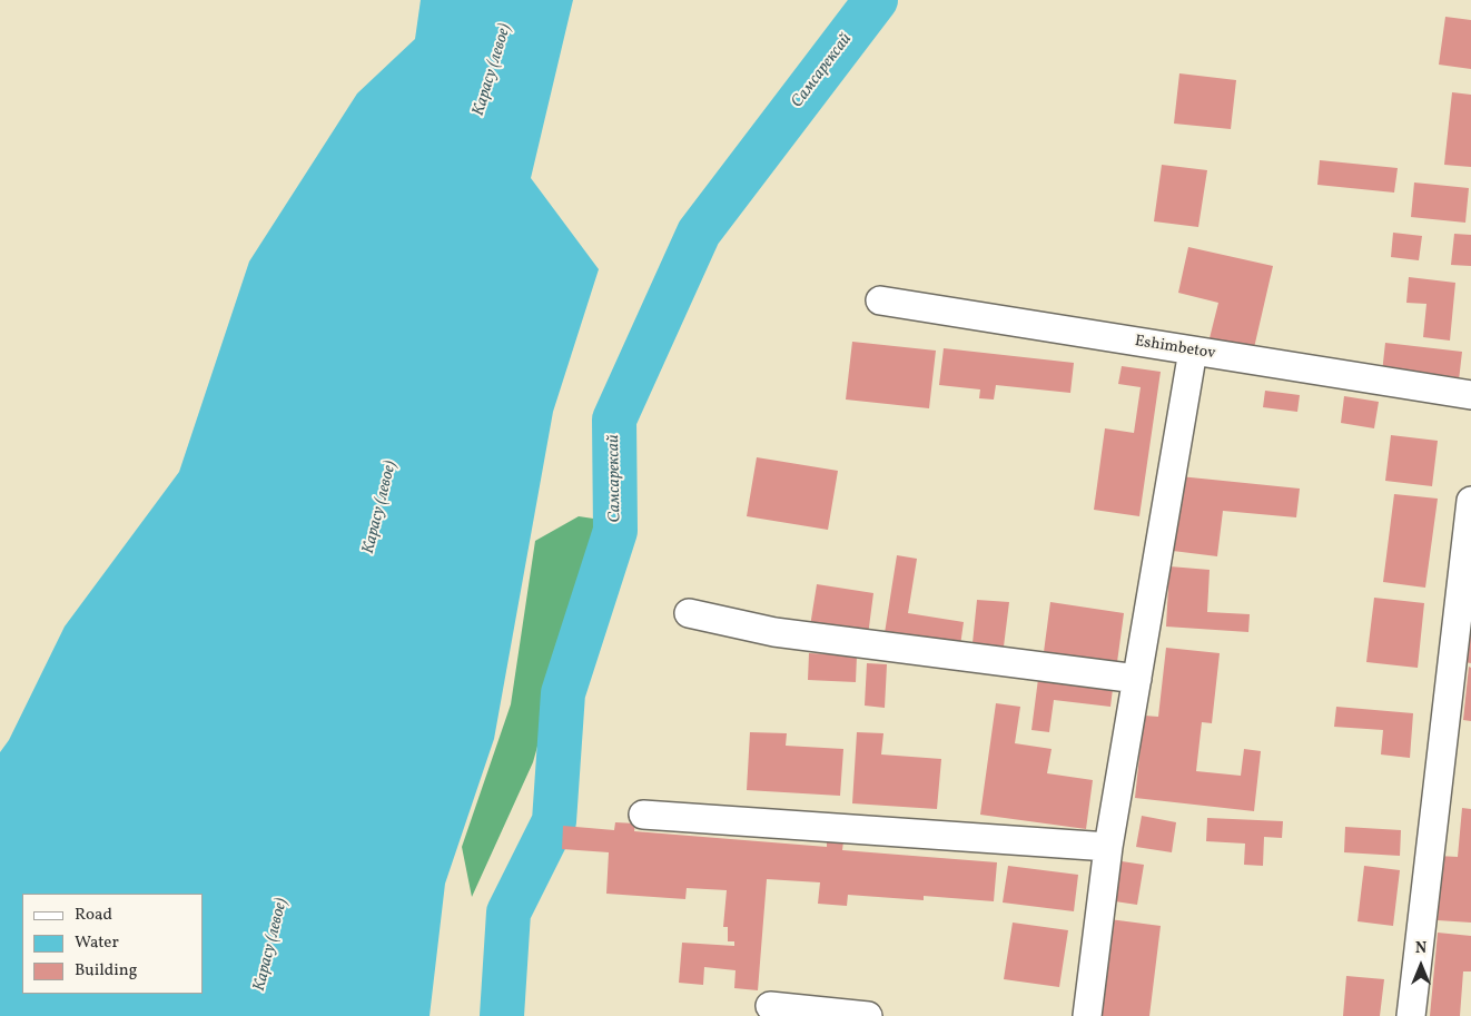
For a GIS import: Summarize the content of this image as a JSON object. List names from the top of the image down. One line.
{"streets":{"street":["Eshimbetov"]},"water":["Карасу (левое)","Самсарексай"],"legend":["Road","Water","Building"],"north":"top"}
